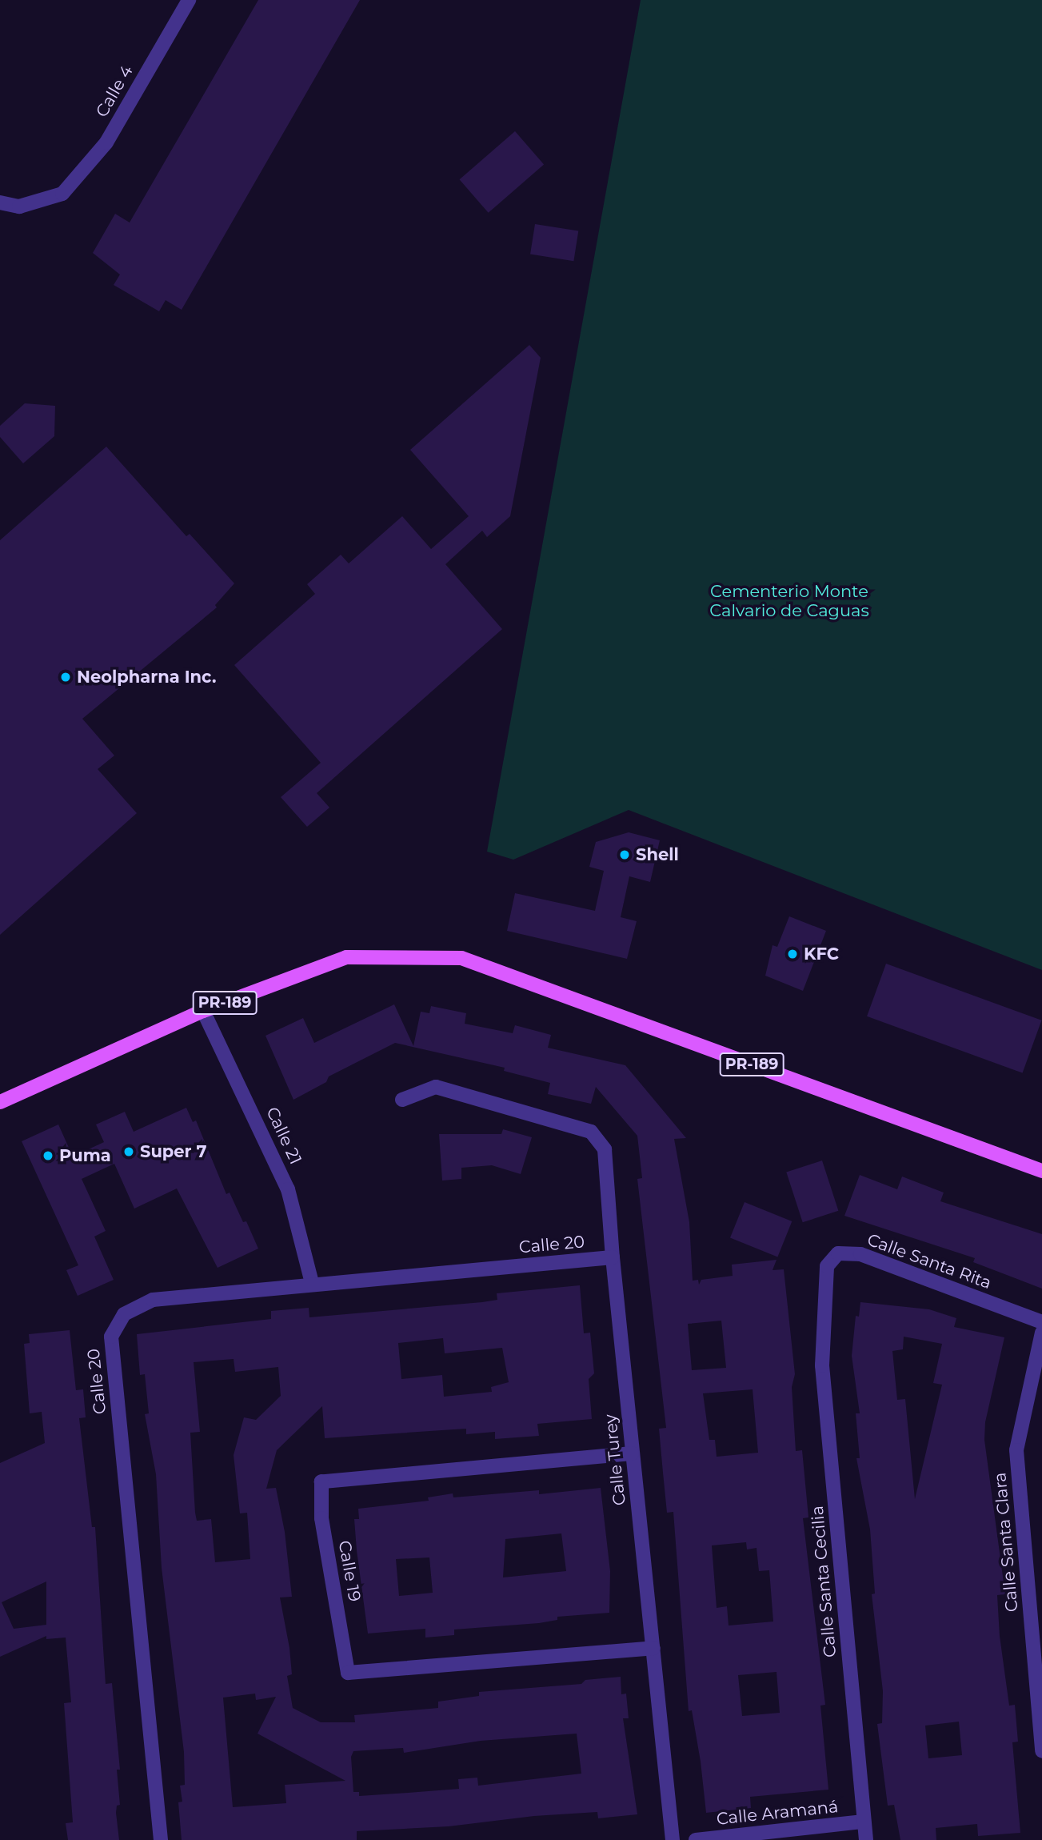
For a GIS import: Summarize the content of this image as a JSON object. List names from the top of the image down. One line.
{"streets":{"main road":["PR-189"],"street":["Calle 4","Calle 21","Calle 20","Calle Santa Rita","Calle Turey","Calle Santa Clara","Calle 19","Calle Santa Cecilia","Calle Aramaná"]},"crossings":[["PR-189","Calle 21"],["Calle 21","Calle 20"],["Calle 20","Calle Turey"],["Calle Santa Rita","Calle Santa Cecilia"],["Calle Turey","Calle 19"],["Calle Santa Cecilia","Calle Aramaná"]],"parks":["Cementerio Monte Calvario de Caguas"],"places":["Neolpharna Inc.","Shell","KFC","Super 7","Puma"]}
